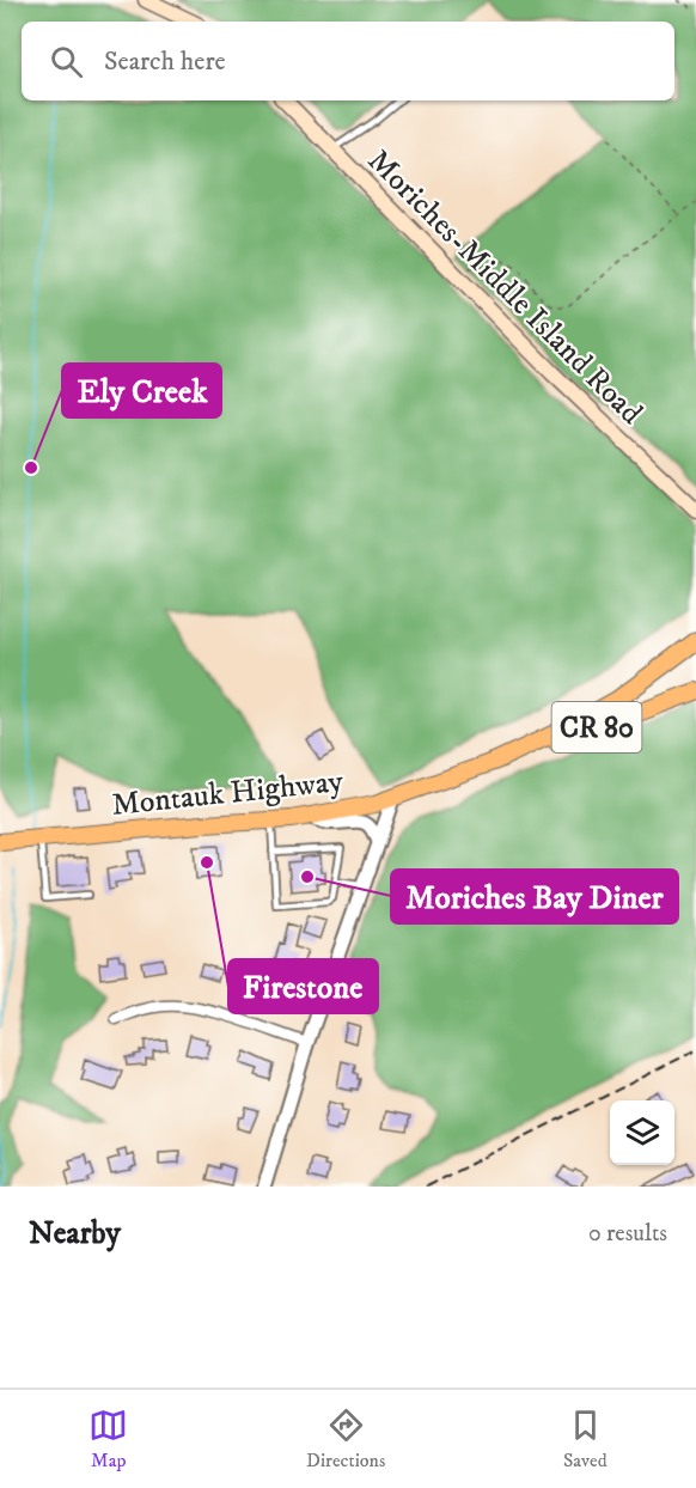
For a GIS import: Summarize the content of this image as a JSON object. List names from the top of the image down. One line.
{"streets":{"main road":["Moriches-Middle Island Road","CR 80","Montauk Highway"]},"crossings":[["CR 80","Montauk Highway"]],"places":["Ely Creek","Firestone","Moriches Bay Diner"],"page":{"search":"Search here","heading":["Nearby","0 results"],"nav":["Map","Directions","Saved"]}}
